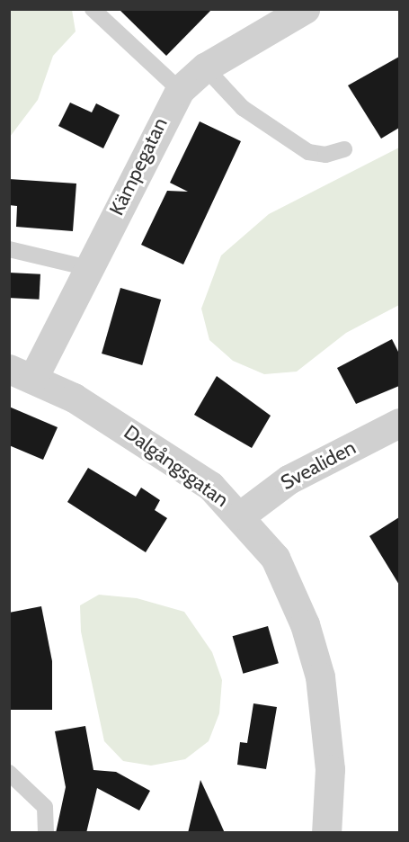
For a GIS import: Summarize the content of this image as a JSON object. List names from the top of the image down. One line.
{"streets":{"street":["Kämpegatan","Svealiden","Dalgångsgatan"]},"crossings":[["Kämpegatan","Dalgångsgatan"],["Svealiden","Dalgångsgatan"]]}
